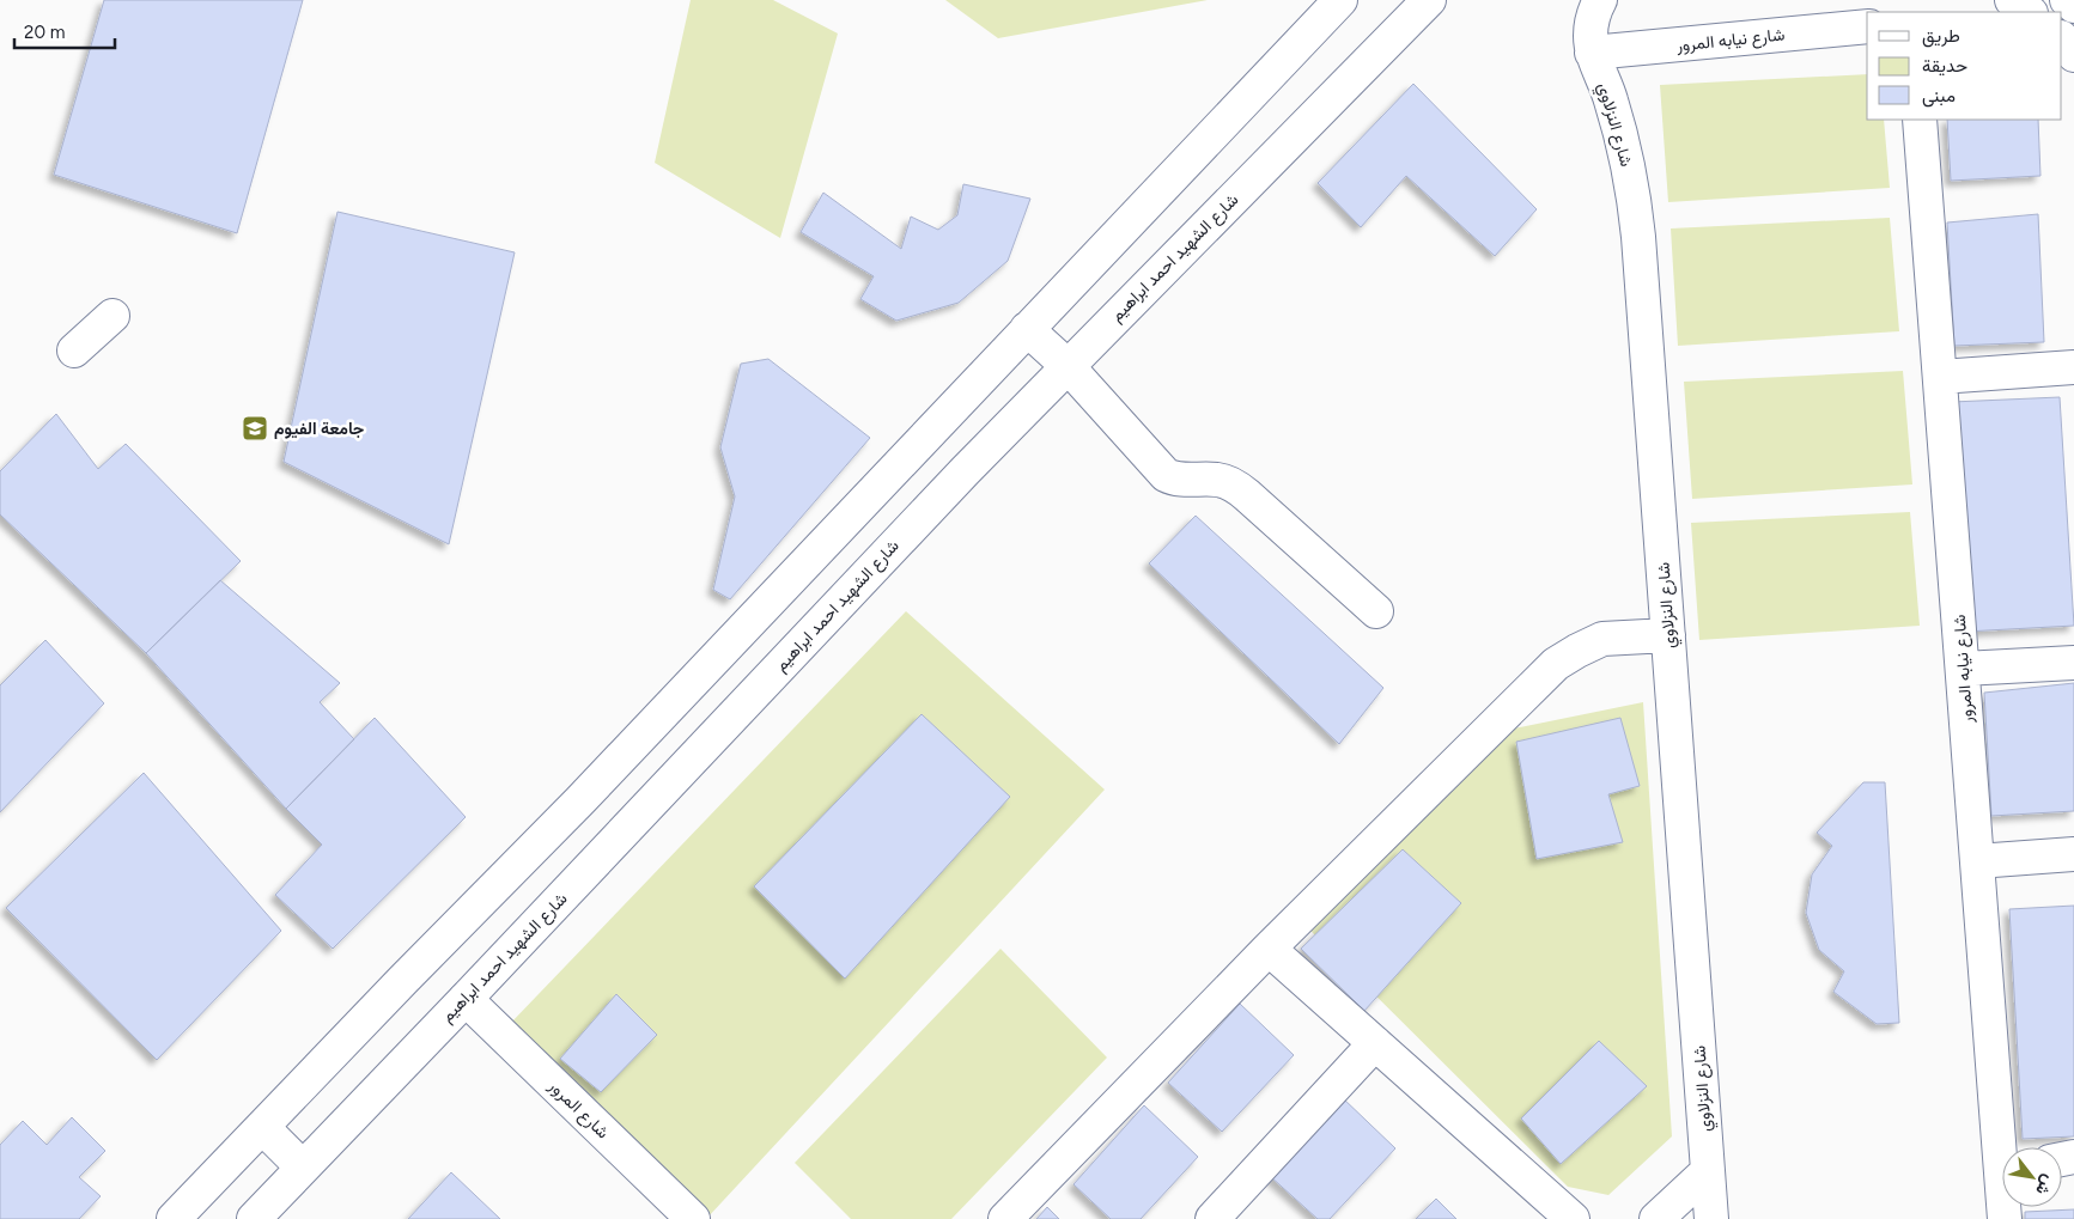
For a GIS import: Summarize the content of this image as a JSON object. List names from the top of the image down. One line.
{"streets":{"street":["شارع نيابه المرور","شارع النزلاوي","شارع الشهيد احمد ابراهيم","شارع المرور"]},"crossings":[["شارع نيابه المرور","شارع النزلاوي"],["شارع الشهيد احمد ابراهيم","شارع المرور"]],"places":{"school or university":["جامعة الفيوم"]},"legend":["طريق","حديقة","مبنى"],"scale_bar":"20 m","north":"bottom right"}
